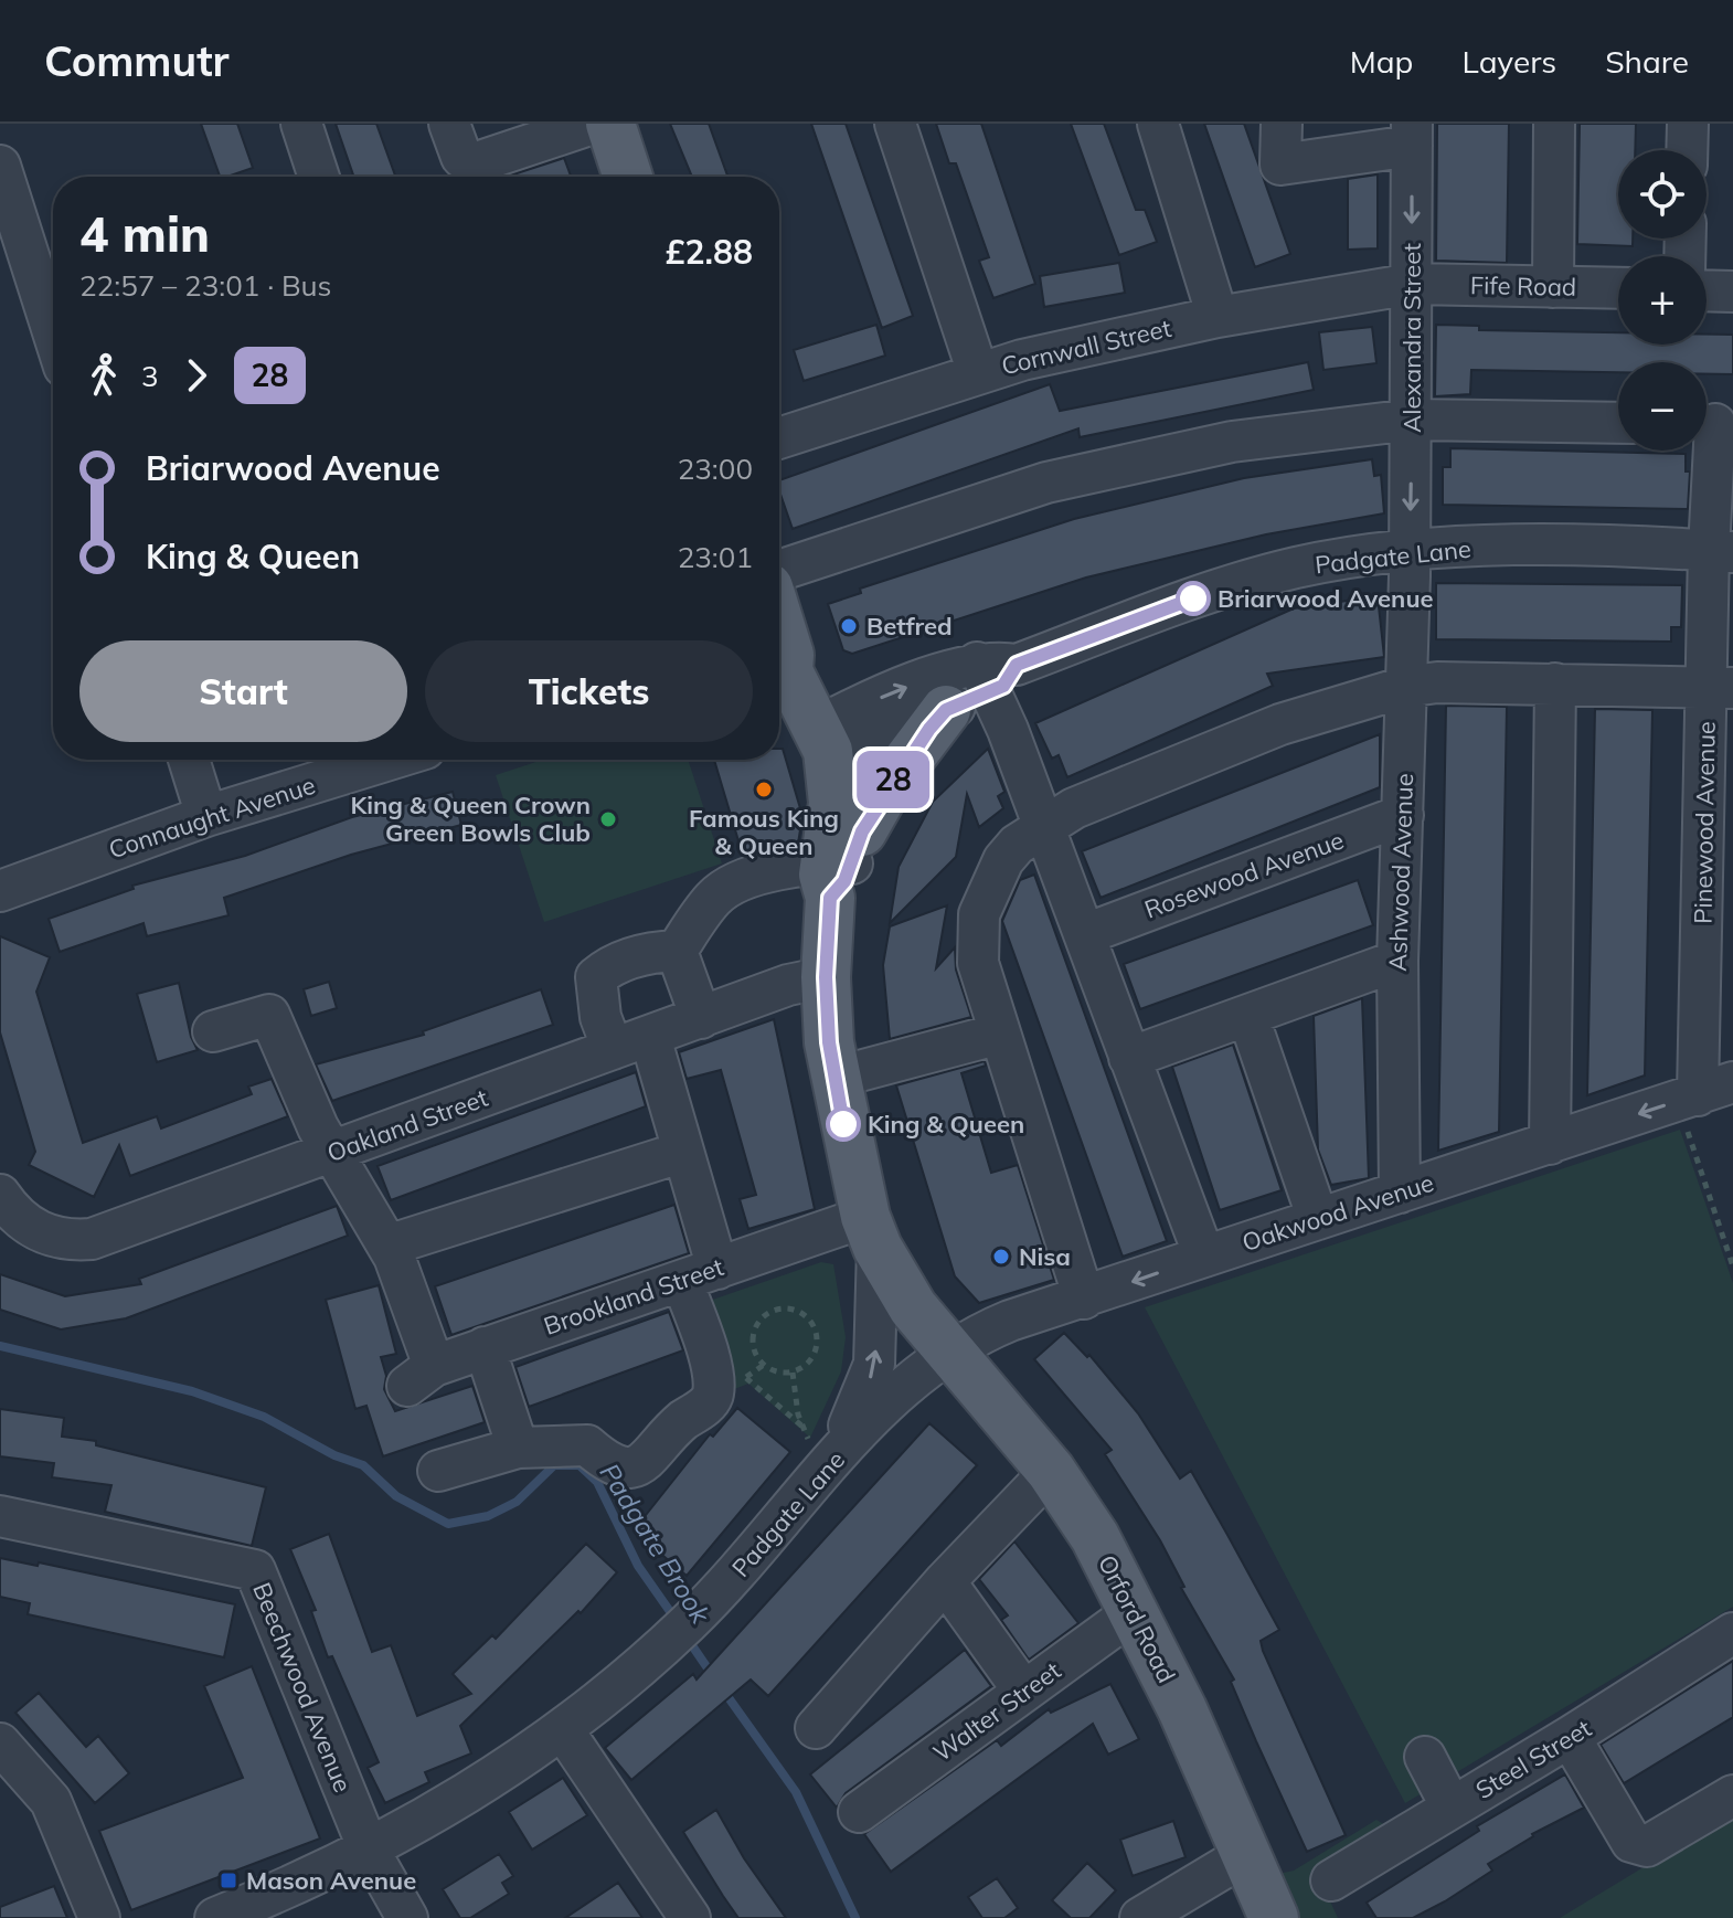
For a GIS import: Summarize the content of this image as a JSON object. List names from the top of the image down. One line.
{"streets":{"main road":["Orford Road"],"street":["Fife Road","Alexandra Street","Cornwall Street","Padgate Lane","Connaught Avenue","Pinewood Avenue","Ashwood Avenue","Rosewood Avenue","Oakland Street","Oakwood Avenue","Brookland Street","Beechwood Avenue","Walter Street","Steel Street"]},"crossings":[["Fife Road","Alexandra Street"],["Fife Road","Cornwall Street"],["Alexandra Street","Cornwall Street"],["Alexandra Street","Padgate Lane"],["Alexandra Street","Ashwood Avenue"],["Padgate Lane","Pinewood Avenue"],["Padgate Lane","Ashwood Avenue"],["Padgate Lane","Oakwood Avenue"],["Padgate Lane","Orford Road"],["Padgate Lane","Beechwood Avenue"],["Pinewood Avenue","Oakwood Avenue"],["Ashwood Avenue","Rosewood Avenue"],["Ashwood Avenue","Oakwood Avenue"],["Oakwood Avenue","Orford Road"],["Orford Road","Walter Street"]],"one_way":["Oakwood Avenue"],"water":["Padgate Brook"],"places":{"other":["Briarwood Avenue","Betfred","Famous King & Queen","King & Queen Crown Green Bowls Club","King & Queen","Nisa"],"transit":["Mason Avenue"]},"lines":["bus line 28"],"page":{"header":"Commutr","nav":["Map","Layers","Share"],"on_map":"28","map_buttons":["+","−"],"heading":["4 min","22:57 – 23:01 · Bus","£2.88"],"legs":["3","28"],"list":[{"name":"Briarwood Avenue","value":"23:00"},{"name":"King & Queen","value":"23:01"}],"buttons":["Start","Tickets"]}}
